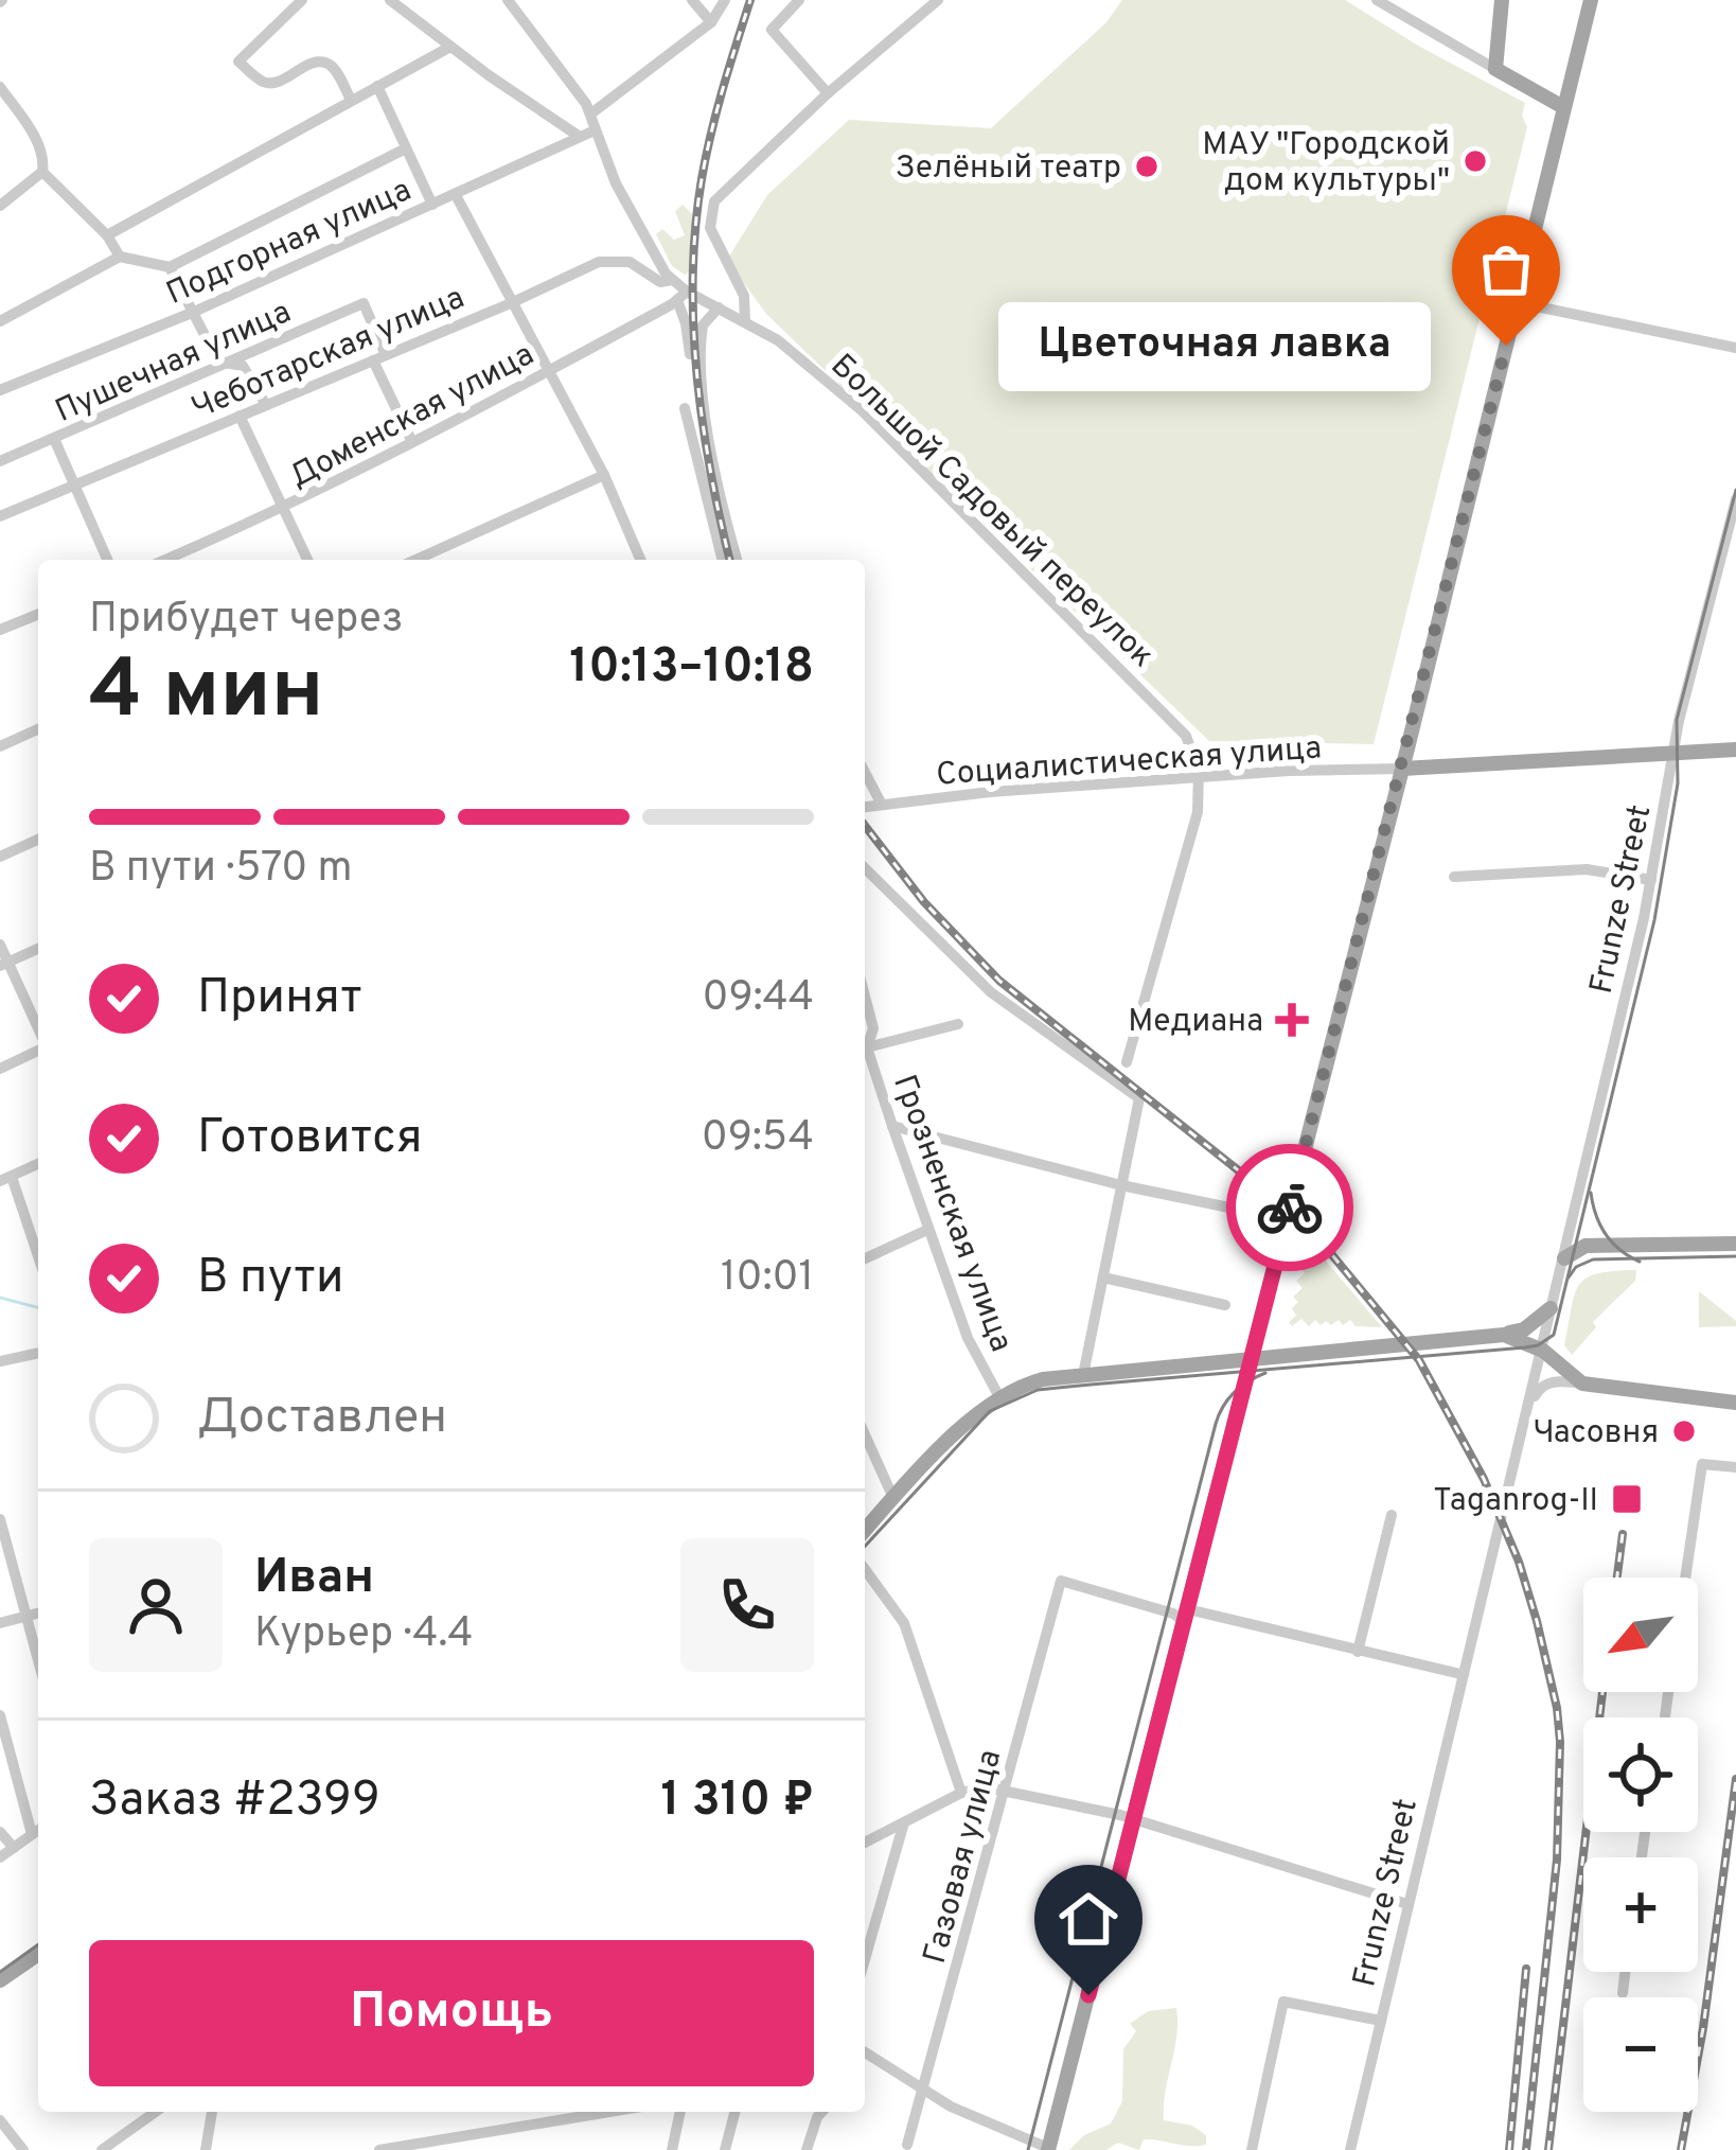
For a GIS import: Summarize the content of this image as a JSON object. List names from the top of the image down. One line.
{"streets":{"street":["Подгорная улица","Чеботарская улица","Пушечная улица","Доменская улица","Большой Садовый переулок","Социалистическая улица","Frunze Street","Грозненская улица","Газовая улица"]},"crossings":[["Подгорная улица","Большой Садовый переулок"],["Чеботарская улица","Пушечная улица"],["Чеботарская улица","Большой Садовый переулок"],["Доменская улица","Большой Садовый переулок"],["Большой Садовый переулок","Социалистическая улица"]],"places":{"other":["МАУ \"Городской дом культуры\"","Зелёный театр","Цветочная лавка","Часовня"],"health":["Медиана"],"transit":["Taganrog-II"]},"north":"bottom left","page":{"bubble":"Цветочная лавка","heading":["4 мин","Прибудет через","10:13–10:18"],"panel":["Иван","Курьер · 4.4","Заказ #2399","1 310 ₽"],"bar":"В пути · 570 m","list":[["Принят","09:44"],["Готовится","09:54"],["В пути","10:01"],"Доставлен"],"map_buttons":["+","−"],"buttons":"Помощь"}}
